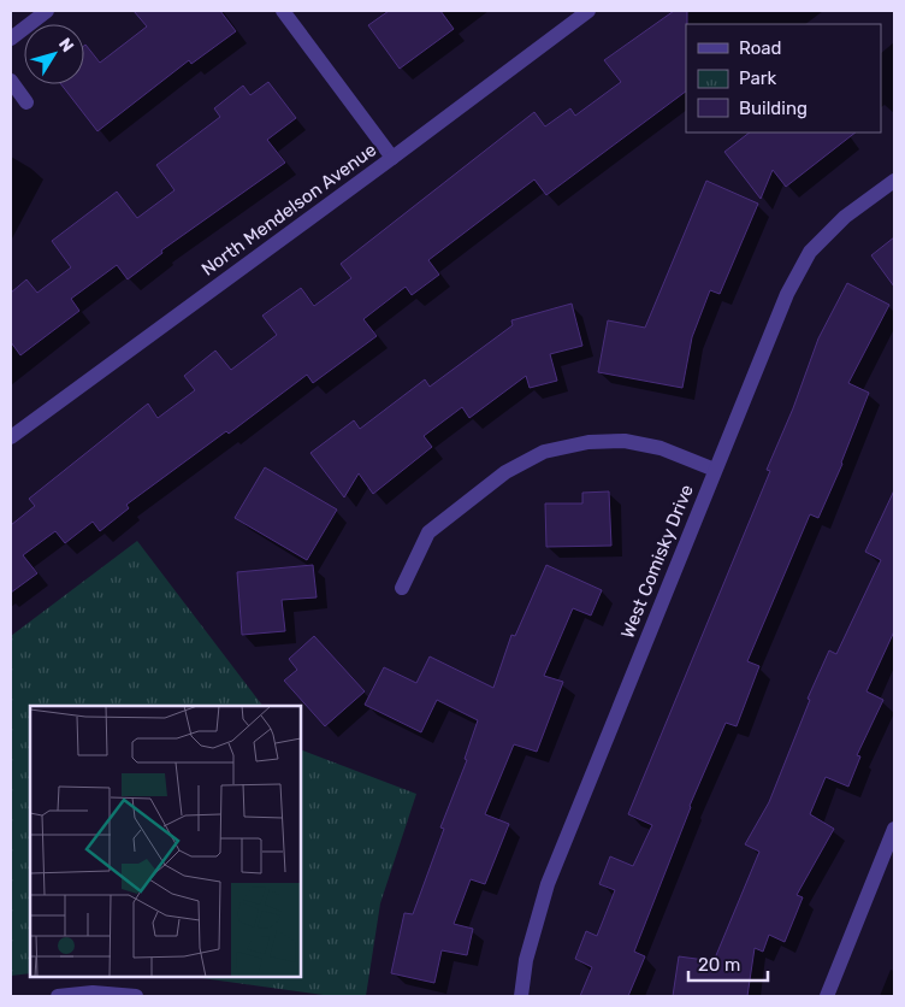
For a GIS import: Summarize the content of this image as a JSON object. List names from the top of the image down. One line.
{"streets":{"street":["North Mendelson Avenue","West Comisky Drive"]},"legend":["Road","Park","Building"],"scale_bar":"20 m","north":"top right"}
